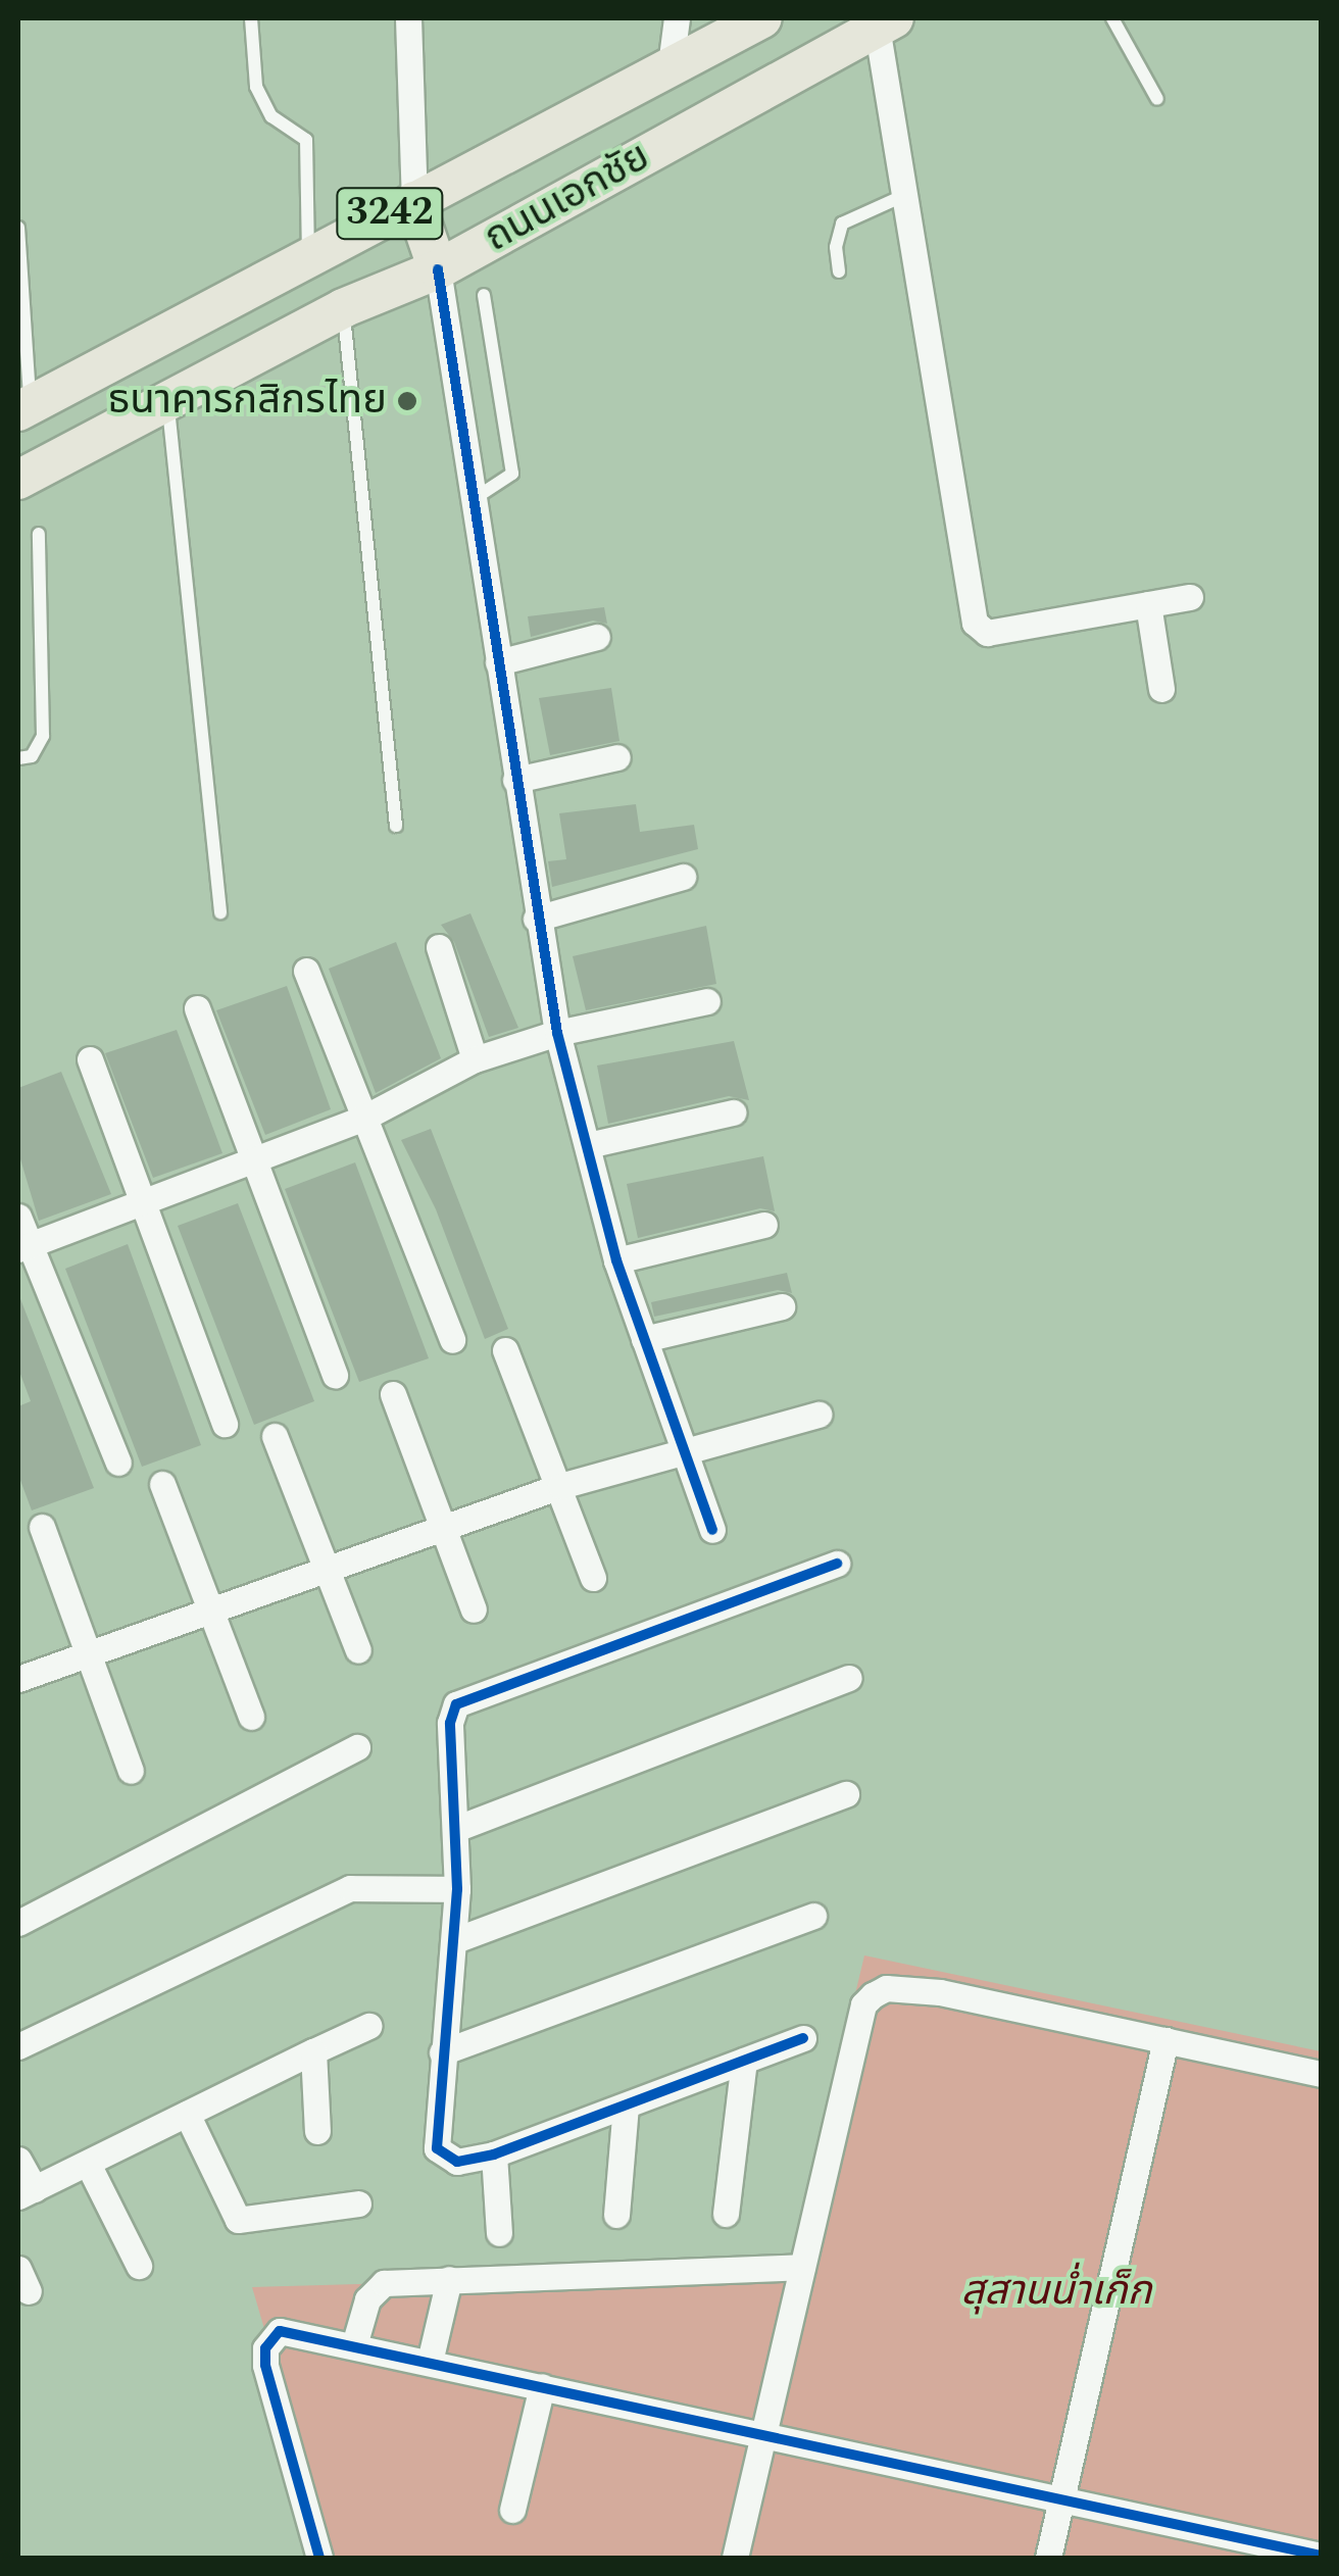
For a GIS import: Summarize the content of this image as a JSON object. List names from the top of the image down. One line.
{"streets":{"main road":["ถนนเอกชัย","3242"]},"parks":["สุสานน่ำเก็ก"],"places":["ธนาคารกสิกรไทย"]}
